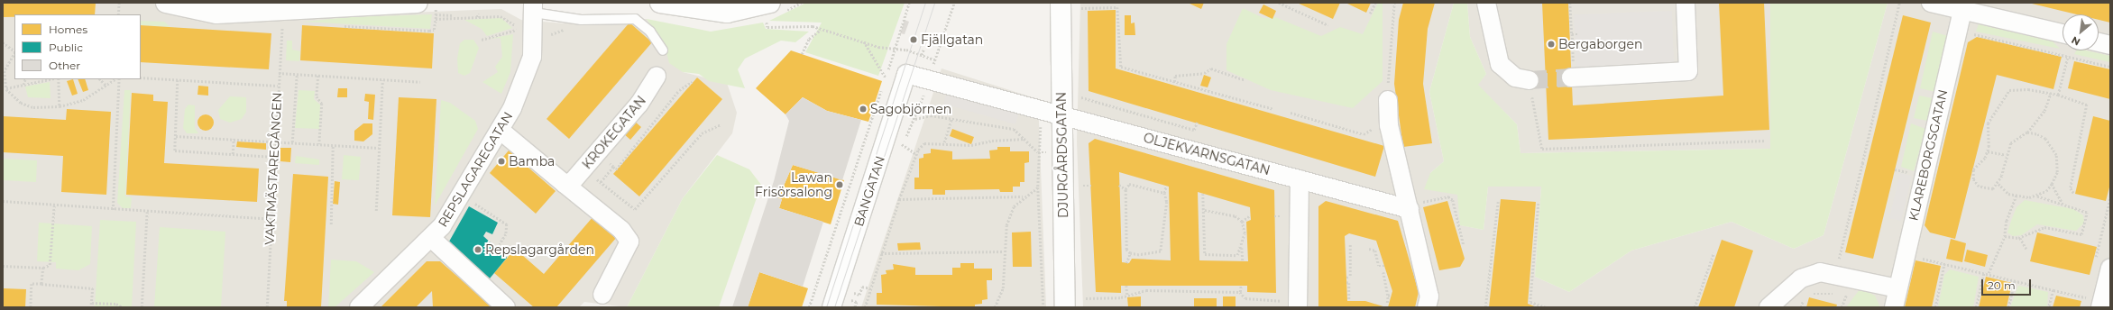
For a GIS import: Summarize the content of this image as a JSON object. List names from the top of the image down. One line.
{"streets":{"street":["KROKEGATAN","OLJEKVARNSGATAN","DJURGÅRDSGATAN","KLAREBORGSGATAN","REPSLAGAREGATAN","BANGATAN"],"path":["VAKTMÄSTAREGÅNGEN"]},"crossings":[["OLJEKVARNSGATAN","DJURGÅRDSGATAN"],["OLJEKVARNSGATAN","BANGATAN"]],"places":["Fjällgatan","Bergaborgen","Sagobjörnen","Bamba","Lawan Frisörsalong","Repslagargården"],"legend":["Homes","Public","Other"],"scale_bar":"20 m","north":"bottom left"}
